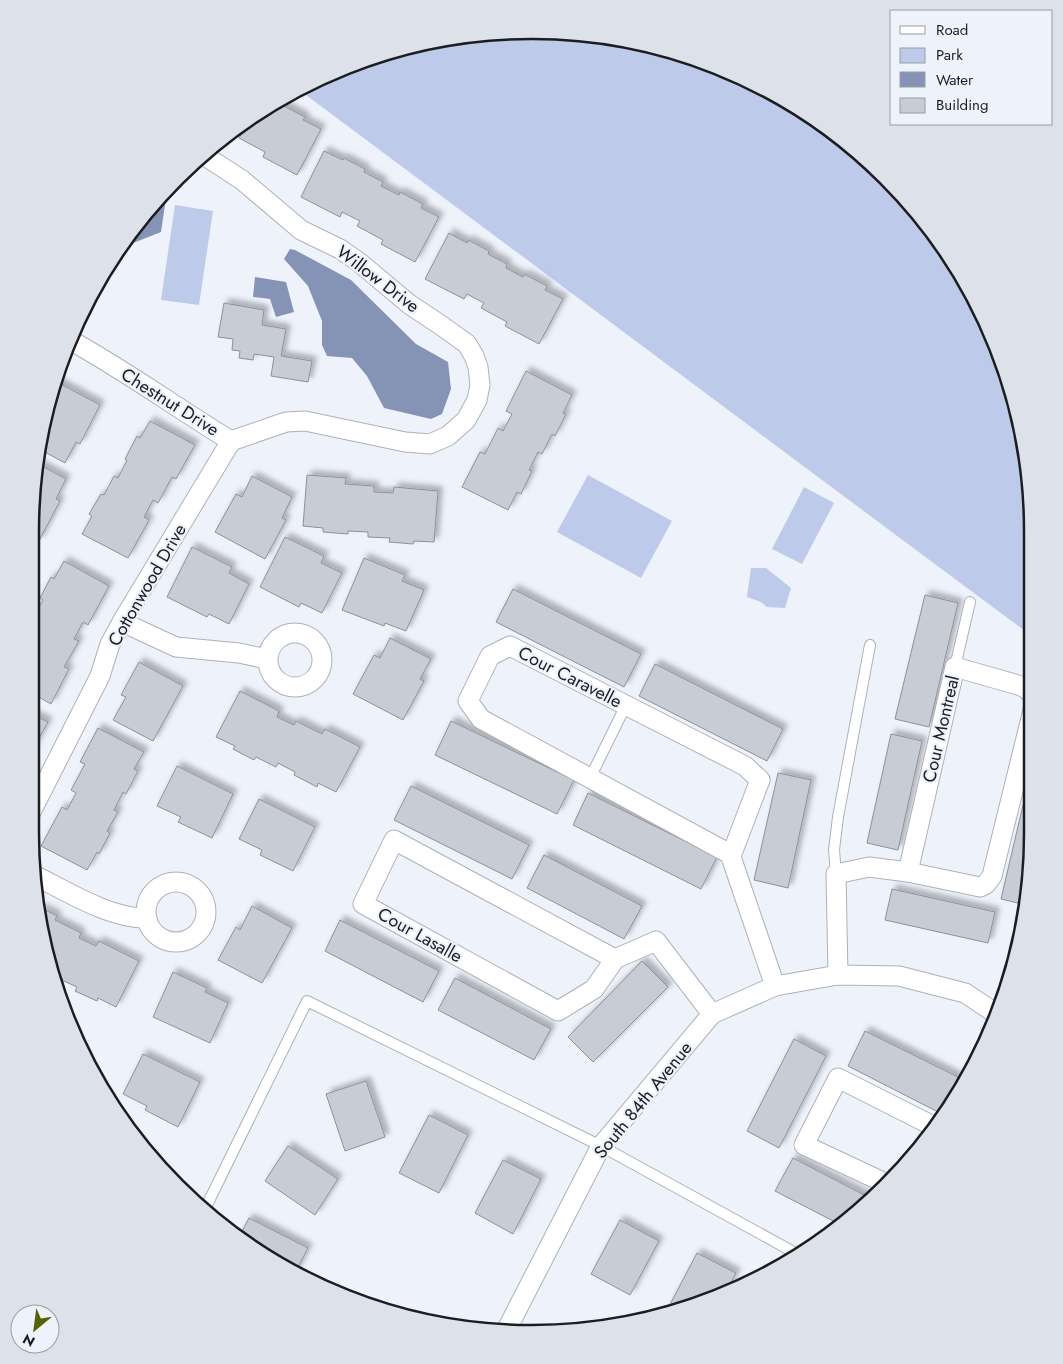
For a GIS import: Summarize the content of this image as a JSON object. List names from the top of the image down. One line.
{"streets":{"street":["Willow Drive","Chestnut Drive","Cottonwood Drive","Cour Caravelle","Cour Montreal","Cour Lasalle","South 84th Avenue"]},"crossings":[["Willow Drive","Chestnut Drive"],["Chestnut Drive","Cottonwood Drive"]],"legend":["Road","Park","Water","Building"],"north":"bottom left"}
